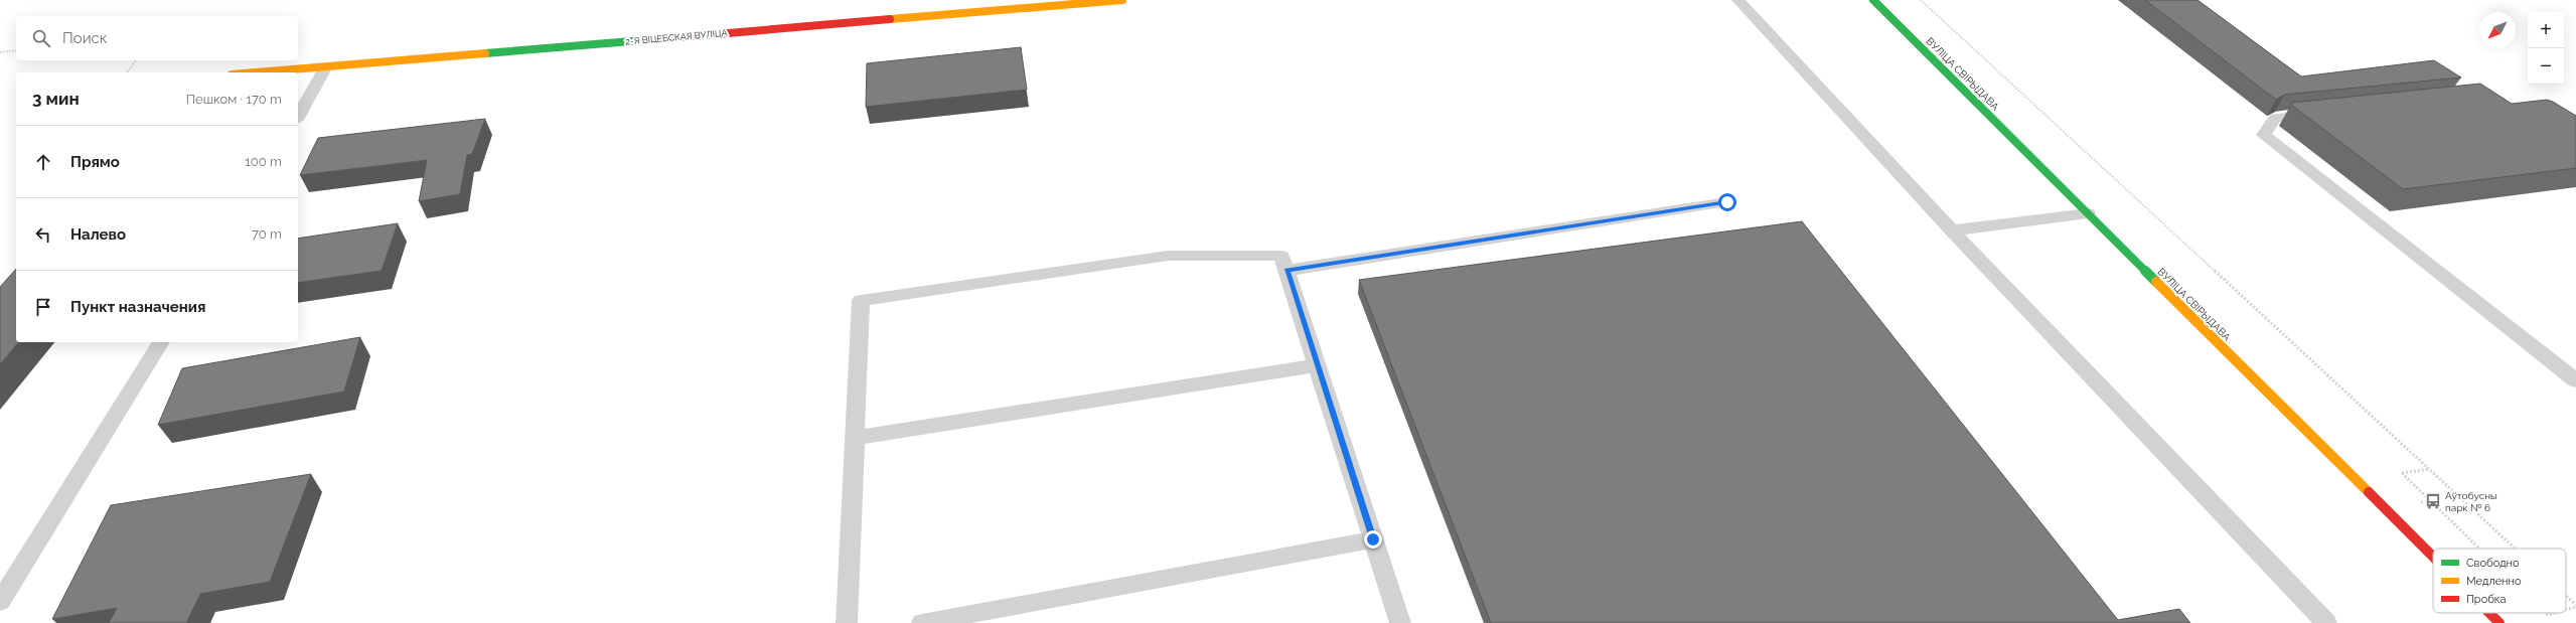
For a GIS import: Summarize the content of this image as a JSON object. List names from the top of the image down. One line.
{"streets":{"street":["2-Я ВІЦЕБСКАЯ ВУЛІЦА","ВУЛІЦА СВІРЫДАВА"]},"places":{"bus stop":["Аўтобусны парк № 6"]},"legend":["Свободно","Медленно","Пробка"],"north":"bottom left","page":{"map_buttons":["+","−"],"search":"Поиск","heading":["3 мин","Пешком · 170 m"],"list":[["Прямо","100 m"],["Налево","70 m"],"Пункт назначения"]}}
